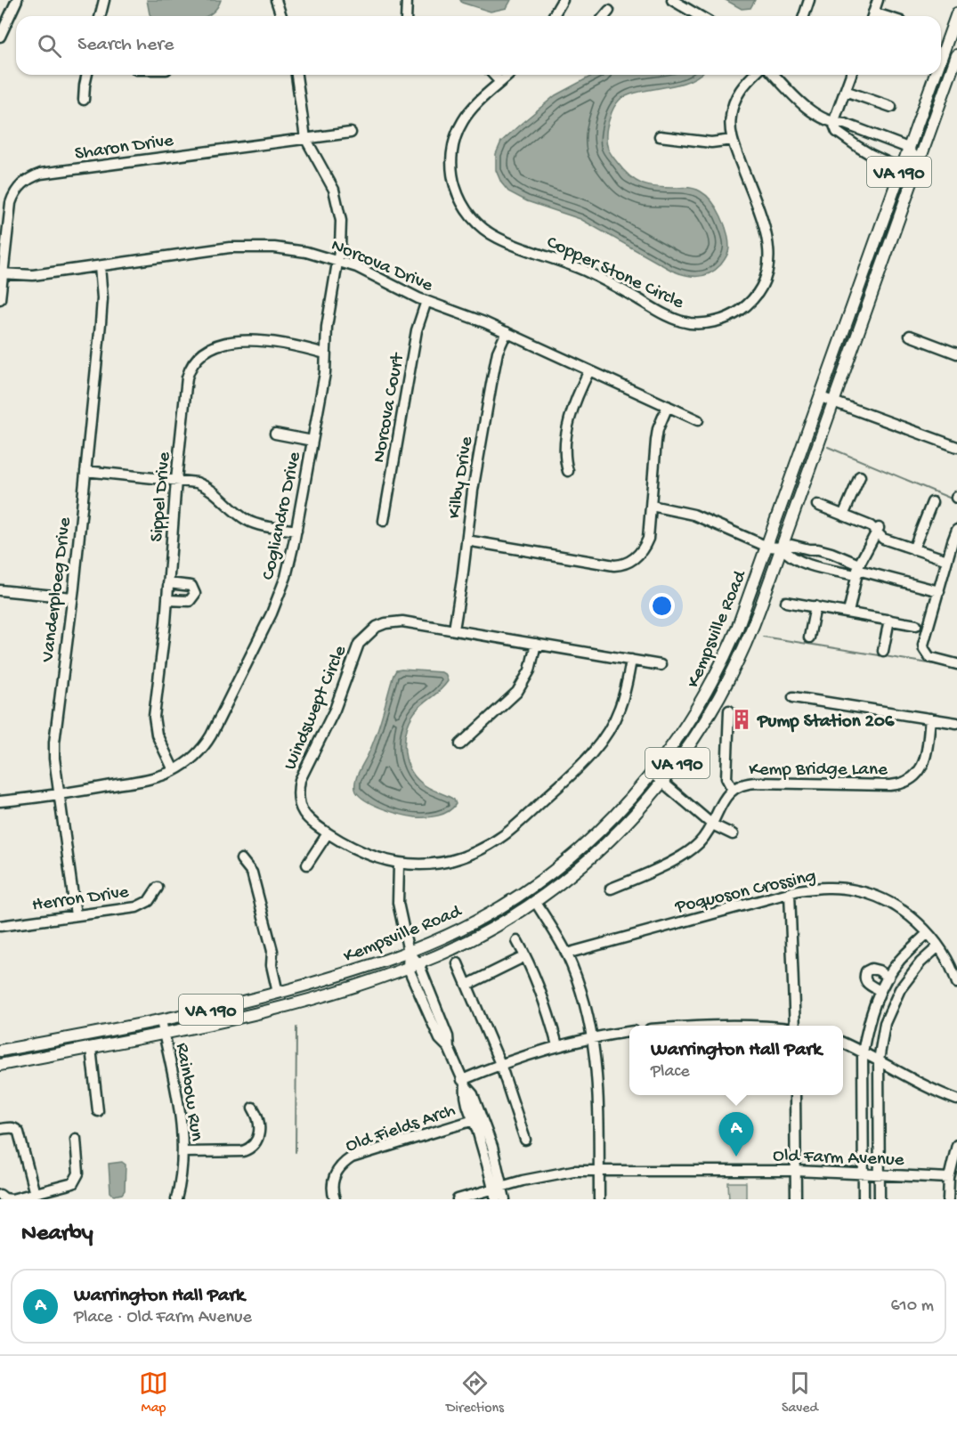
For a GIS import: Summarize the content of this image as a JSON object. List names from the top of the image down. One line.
{"streets":{"main road":["VA 190","Kempsville Road"],"street":["Sharon Drive","Norcova Drive","Copper Stone Circle","Norcova Court","Kilby Drive","Sippel Drive","Cogliandro Drive","Vanderploeg Drive","Windswept Circle","Kemp Bridge Lane","Poquoson Crossing","Herron Drive","Rainbow Run","Old Fields Arch","Old Farm Avenue"]},"crossings":[["Sharon Drive","Norcova Drive"],["Sharon Drive","Cogliandro Drive"],["Norcova Drive","Norcova Court"],["Norcova Drive","Kilby Drive"],["Norcova Drive","Cogliandro Drive"],["Norcova Drive","Vanderploeg Drive"],["Kilby Drive","Windswept Circle"],["Sippel Drive","Cogliandro Drive"],["Cogliandro Drive","Vanderploeg Drive"],["Vanderploeg Drive","Herron Drive"],["Kempsville Road","Rainbow Run"]],"places":{"building":["Pump Station 206"]},"page":{"search":"Search here","popup":["Warrington Hall Park","Place"],"pins":"A","heading":"Nearby","list":[{"mark":"A","name":"Warrington Hall Park","note":"Place · Old Farm Avenue","value":"610 m"}],"nav":["Map","Directions","Saved"]}}
